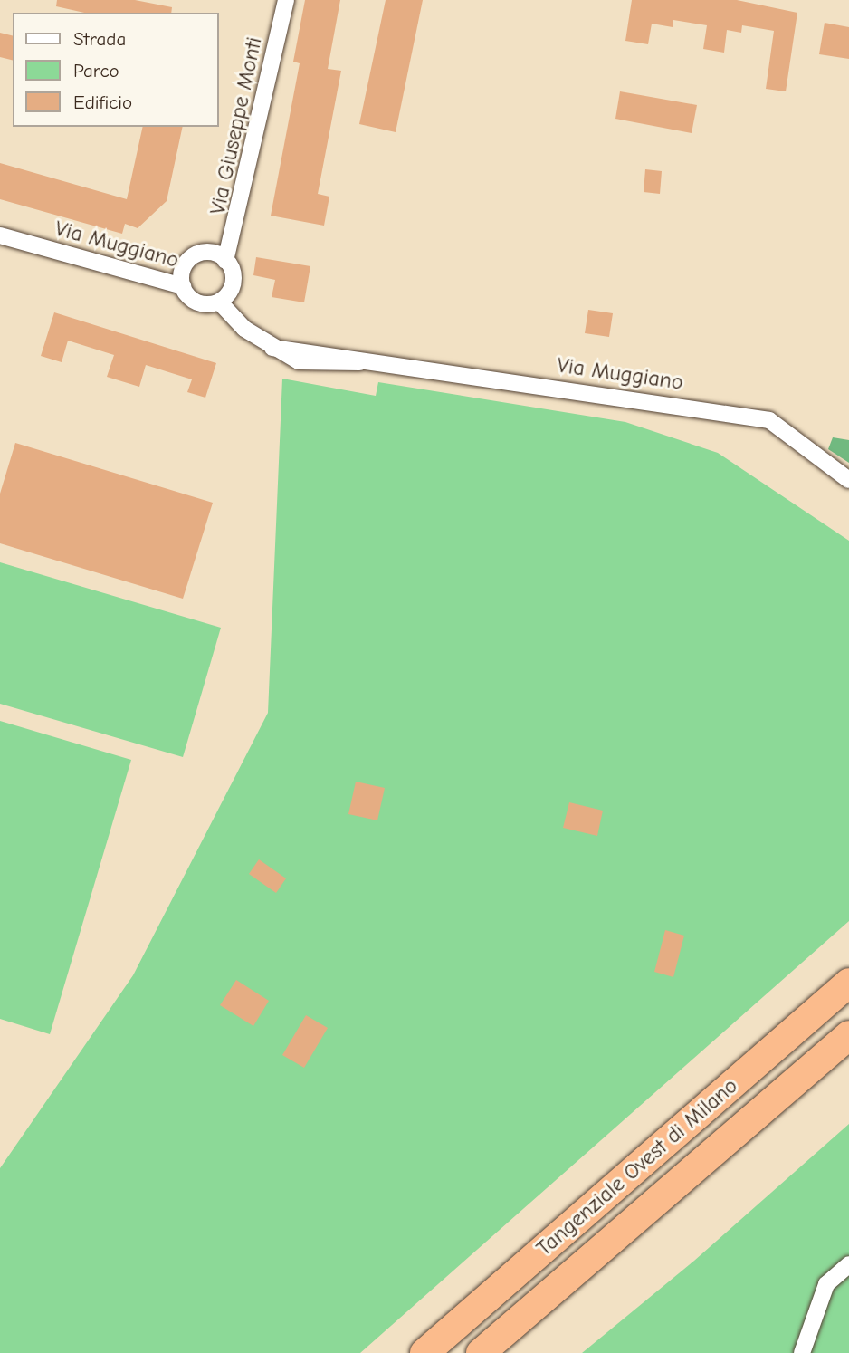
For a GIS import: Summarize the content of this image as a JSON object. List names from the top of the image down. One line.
{"streets":{"highway":["Tangenziale Ovest di Milano"],"street":["Via Giuseppe Monti","Via Muggiano"]},"crossings":[["Via Giuseppe Monti","Via Muggiano"]],"legend":["Strada","Parco","Edificio"]}
